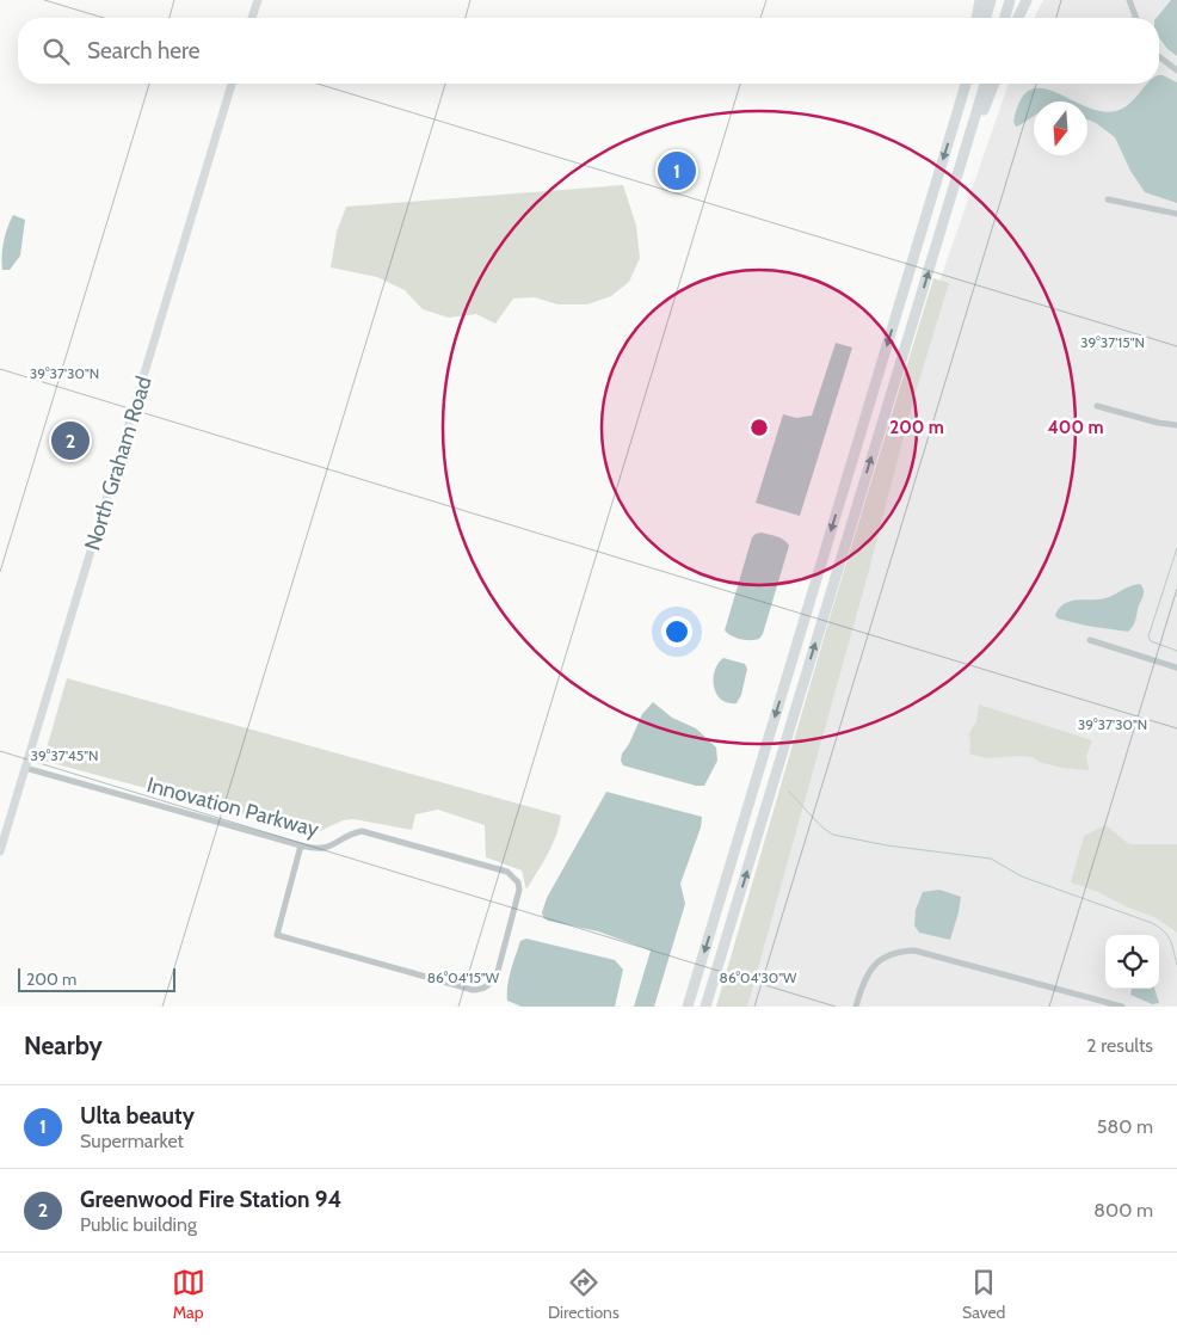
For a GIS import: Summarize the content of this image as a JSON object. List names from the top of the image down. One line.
{"streets":{"street":["North Graham Road","Innovation Parkway"]},"crossings":[["North Graham Road","Innovation Parkway"]],"scale_bar":"200 m","north":"bottom","page":{"search":"Search here","pins":["1","2"],"scale":"200 m","heading":["Nearby","2 results"],"list":[{"mark":"1","name":"Ulta beauty","note":"Supermarket","value":"580 m"},{"mark":"2","name":"Greenwood Fire Station 94","note":"Public building","value":"800 m"}],"nav":["Map","Directions","Saved"]},"coordinates":["39°37'15\"N","39°37'30\"N","39°37'45\"N","86°04'15\"W","86°04'30\"W"],"rings":["200 m","400 m"]}
